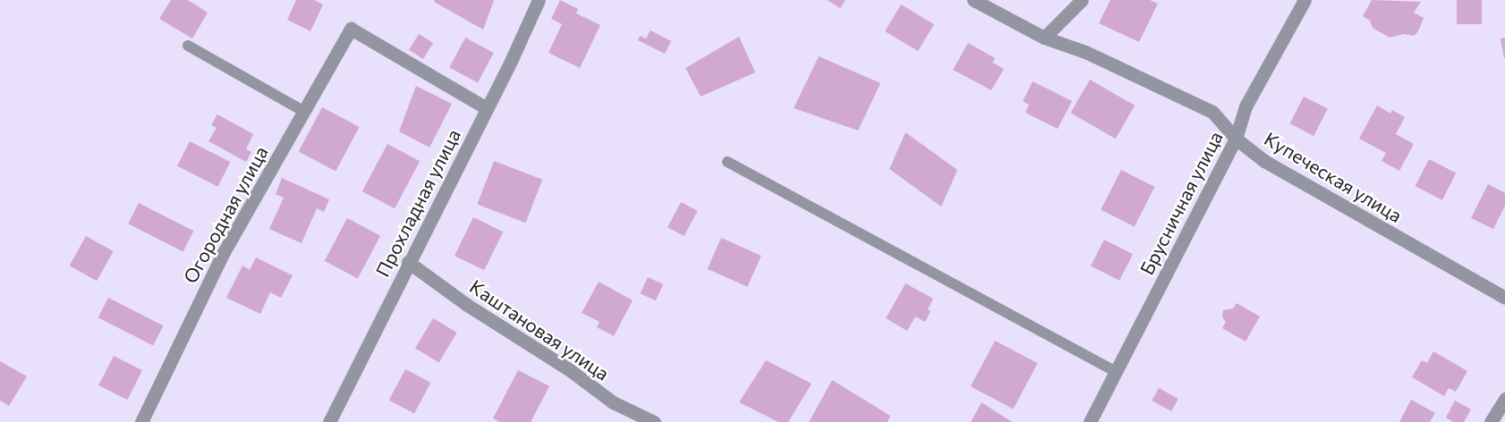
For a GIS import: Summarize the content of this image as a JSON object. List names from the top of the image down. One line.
{"streets":{"street":["Купеческая улица","Прохладная улица","Брусничная улица","Огородная улица","Каштановая улица"]},"crossings":[["Купеческая улица","Брусничная улица"],["Прохладная улица","Огородная улица"],["Прохладная улица","Каштановая улица"]]}
